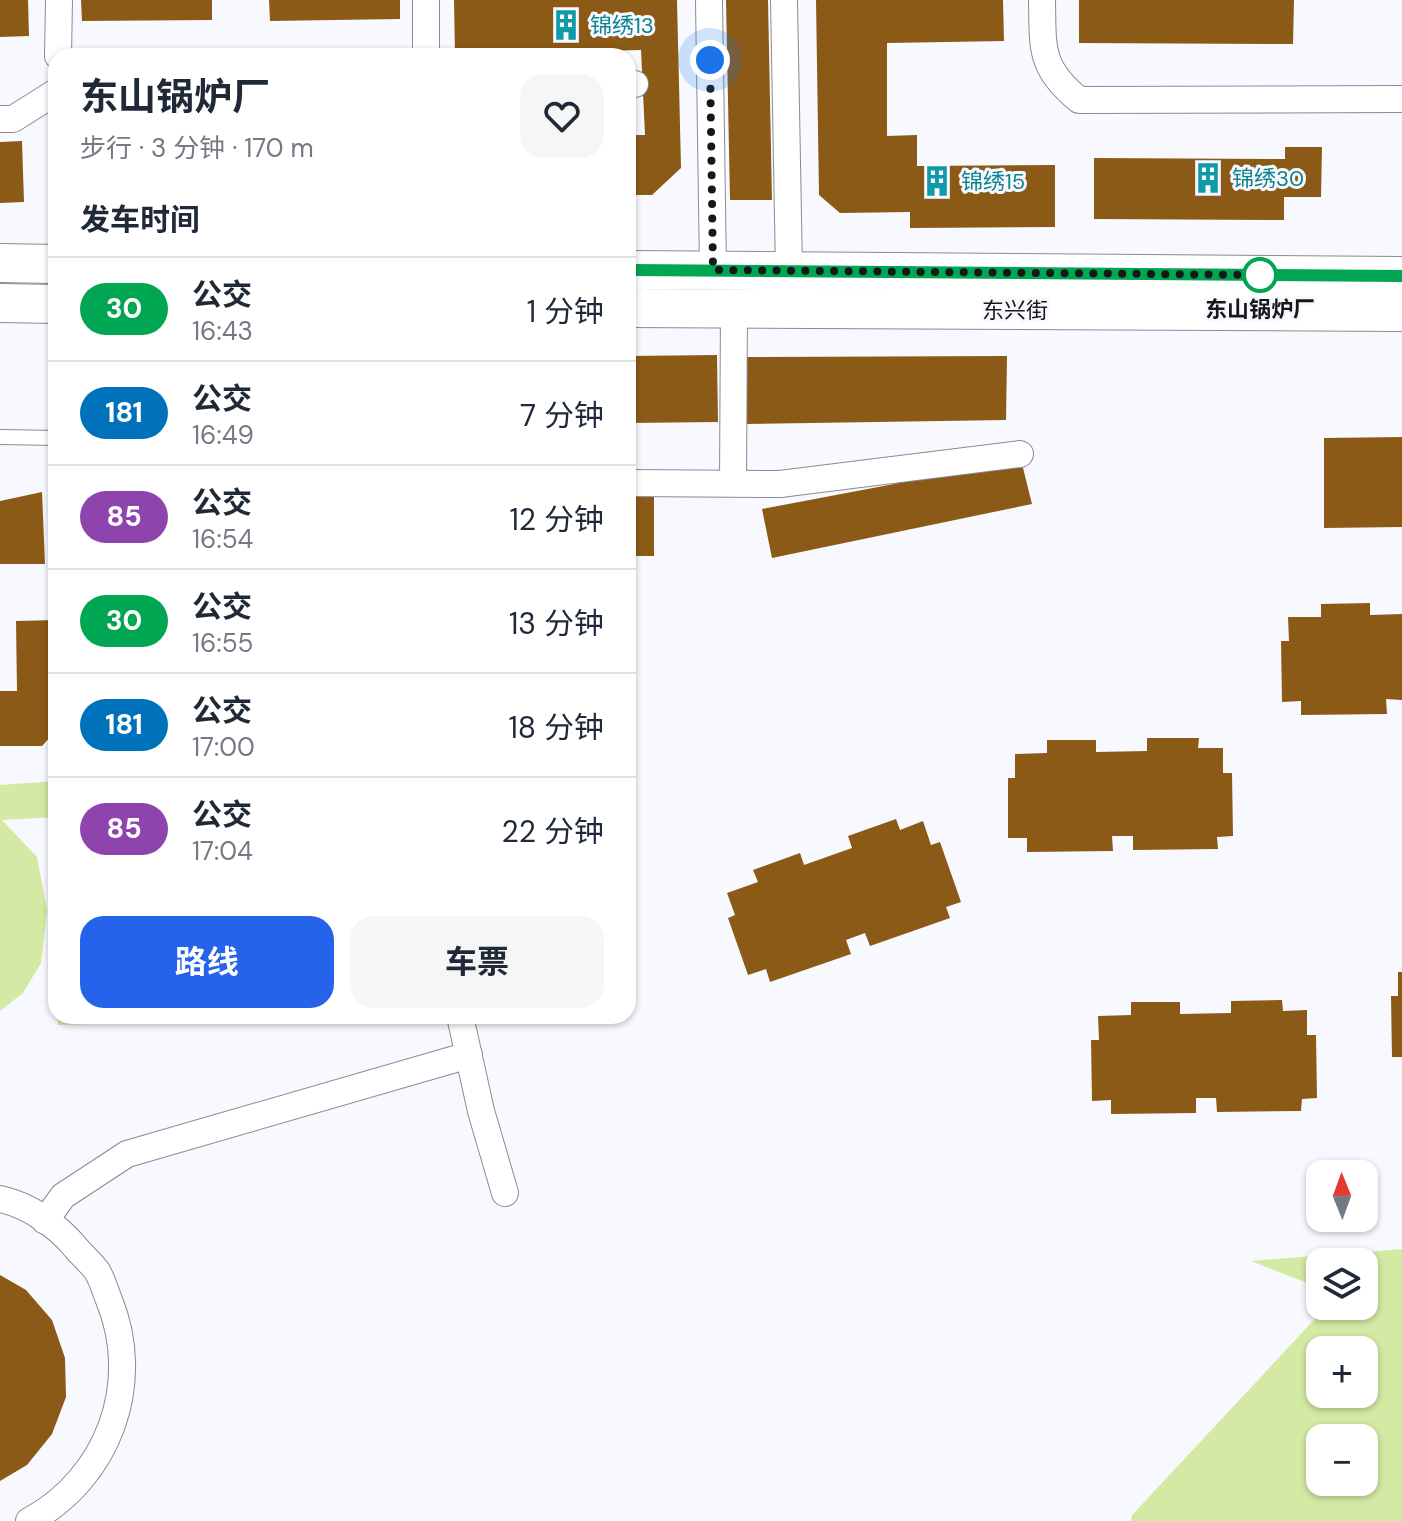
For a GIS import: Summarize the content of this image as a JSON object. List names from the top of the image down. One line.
{"streets":{"main road":["东兴街"]},"places":{"building":["锦绣13","锦绣30","锦绣15"],"other":["东山锅炉厂"]},"lines":["bus line 30"],"north":"top","page":{"heading":[["东山锅炉厂","步行 · 3 分钟 · 170 m"],"发车时间"],"list":[{"mark":"30","name":"公交","note":"16:43","value":"1 分钟"},{"mark":"181","name":"公交","note":"16:49","value":"7 分钟"},{"mark":"85","name":"公交","note":"16:54","value":"12 分钟"},{"mark":"30","name":"公交","note":"16:55","value":"13 分钟"},{"mark":"181","name":"公交","note":"17:00","value":"18 分钟"},{"mark":"85","name":"公交","note":"17:04","value":"22 分钟"}],"buttons":["路线","车票"],"map_buttons":["+","−"]}}
